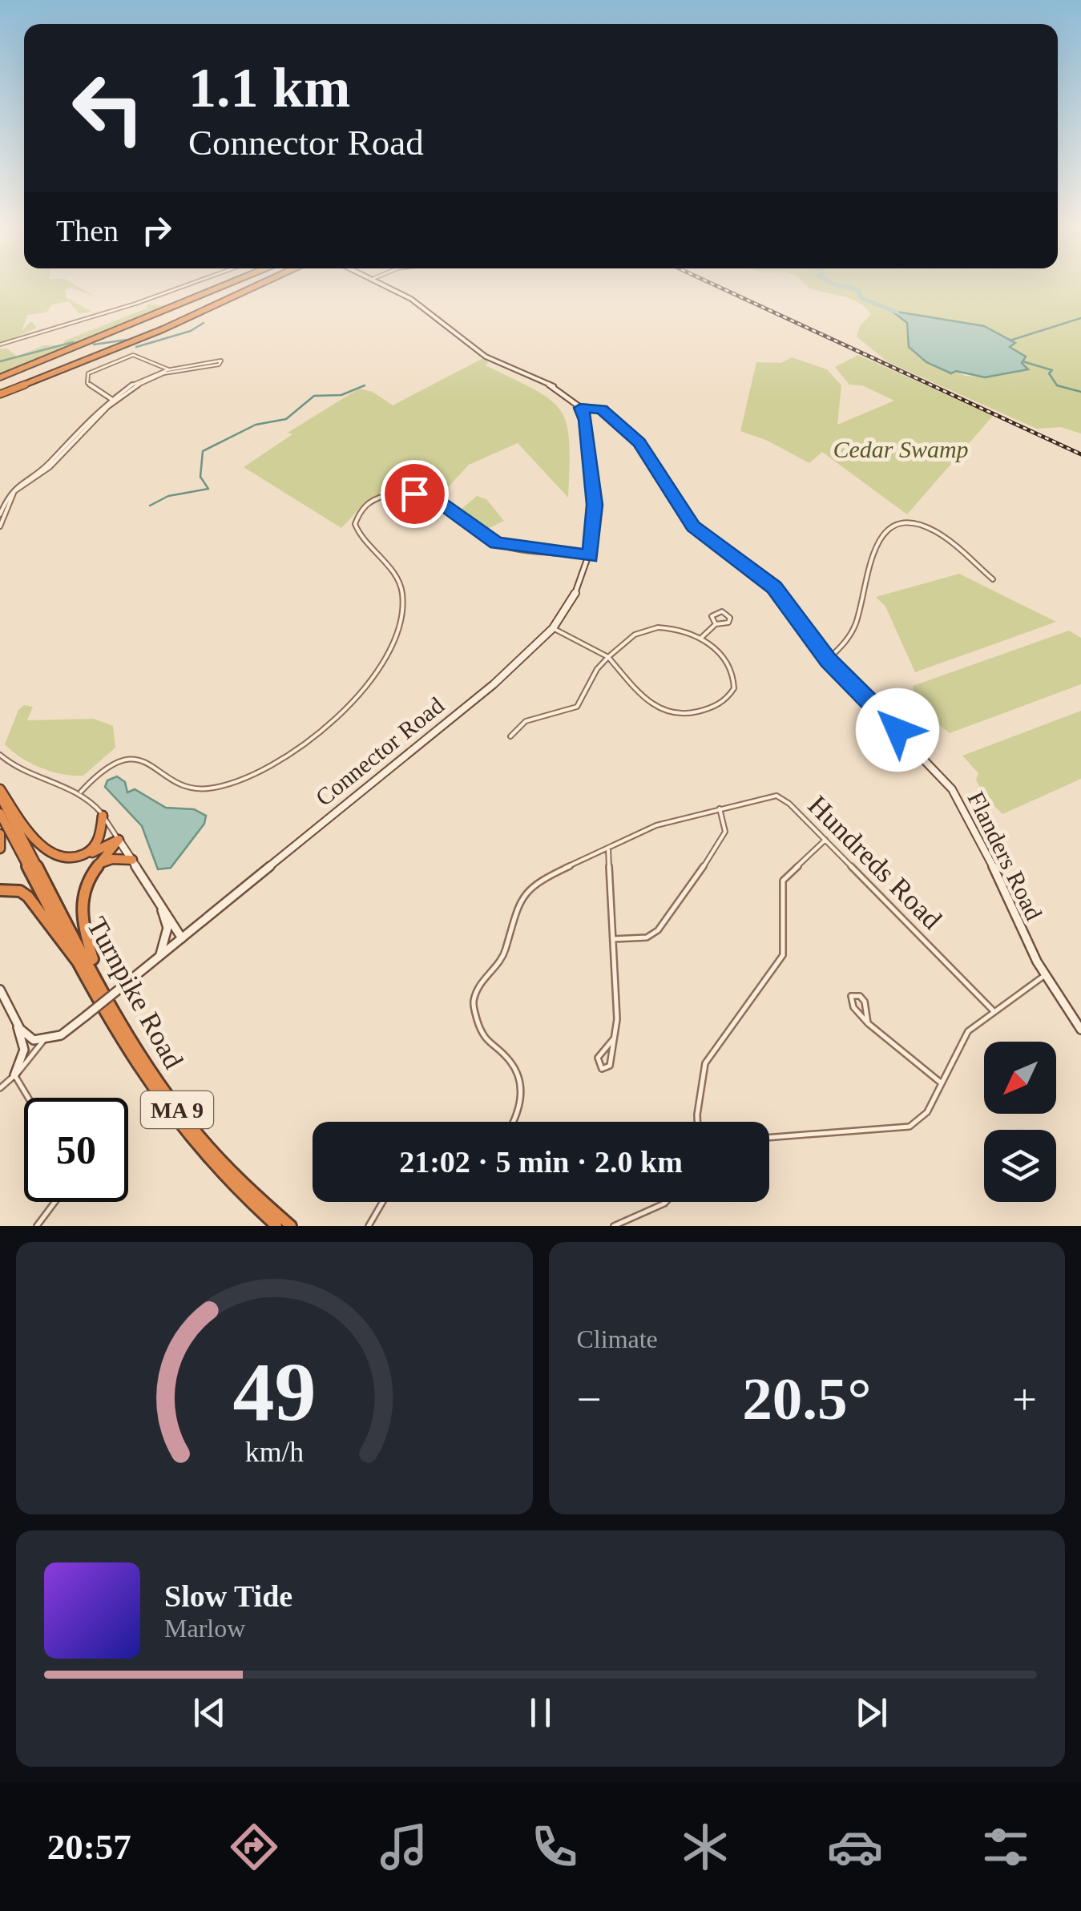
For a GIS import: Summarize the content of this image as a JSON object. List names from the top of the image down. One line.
{"streets":{"highway":["Turnpike Road","MA 9"],"main road":["Connector Road","Flanders Road"],"street":["Hundreds Road"]},"crossings":[["Connector Road","Flanders Road"]],"parks":["Cedar Swamp"],"north":"bottom left","page":{"turn":["1.1 km","Connector Road"],"then":"Then","limit":"50","trip":"21:02 · 5 min · 2.0 km","tile":"Climate","heat":["−","20.5°","+"],"song":["Slow Tide","Marlow"],"tabs":"20:57","gauge":["49","km/h"]}}
